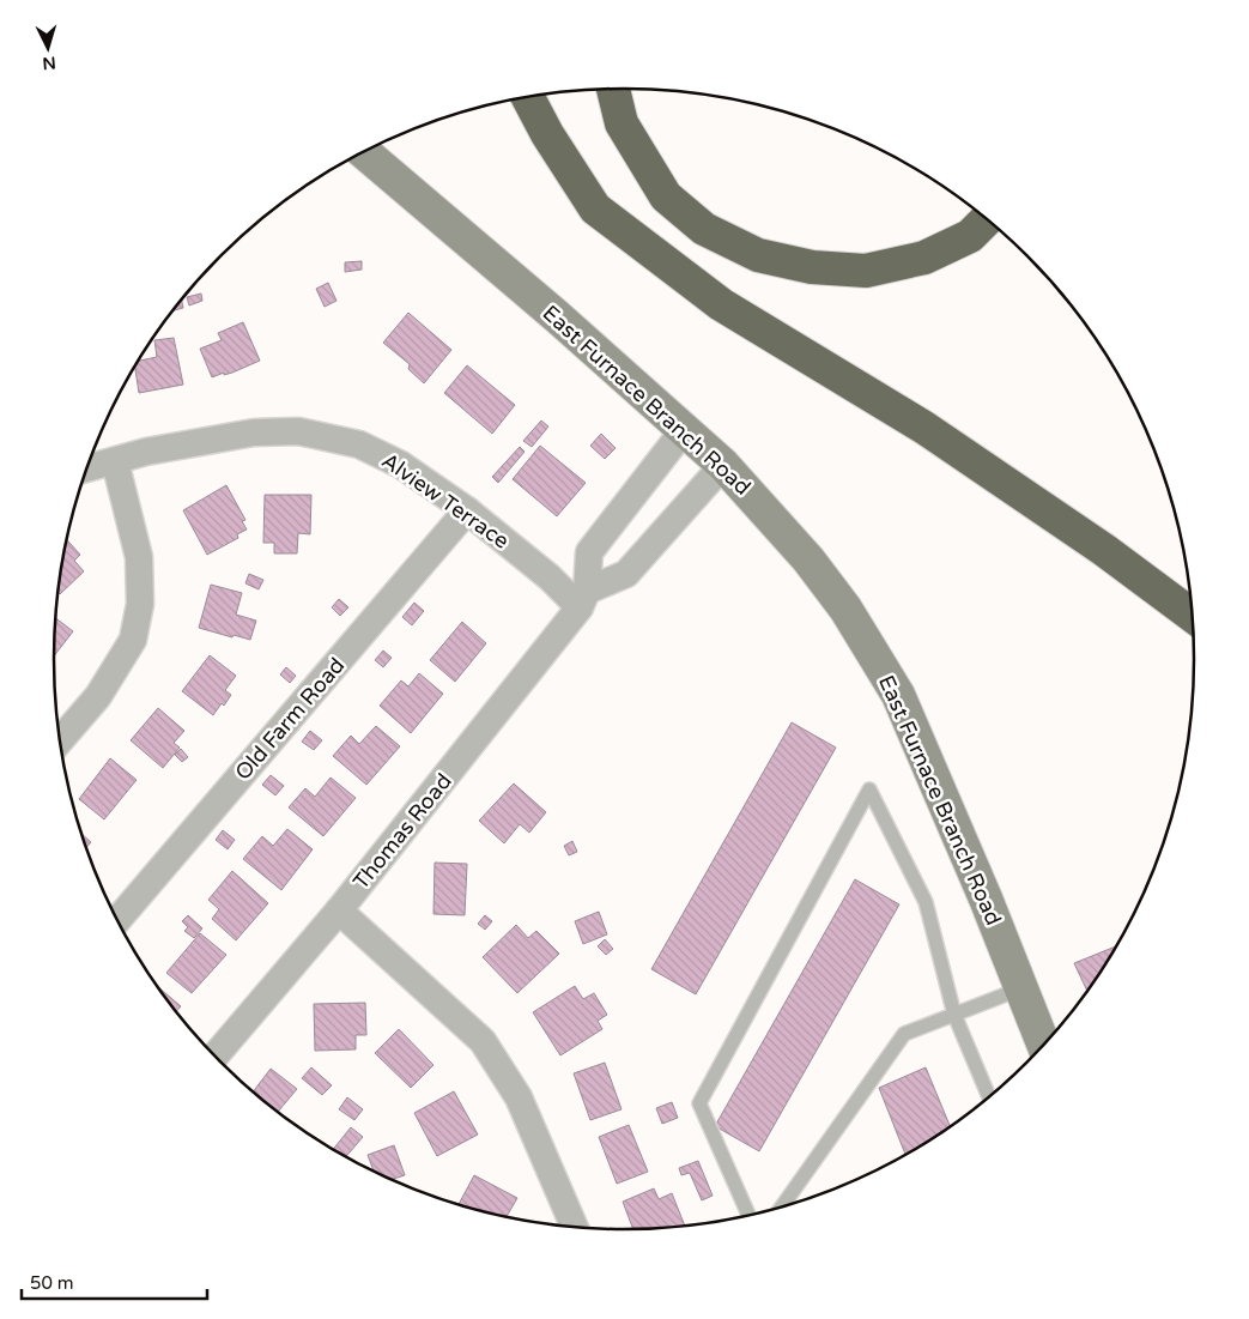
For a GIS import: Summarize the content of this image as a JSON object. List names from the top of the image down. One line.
{"streets":{"main road":["East Furnace Branch Road"],"street":["Alview Terrace","Old Farm Road","Thomas Road"]},"crossings":[["East Furnace Branch Road","Thomas Road"],["Alview Terrace","Old Farm Road"],["Alview Terrace","Thomas Road"]],"scale_bar":"50 m","north":"bottom"}
